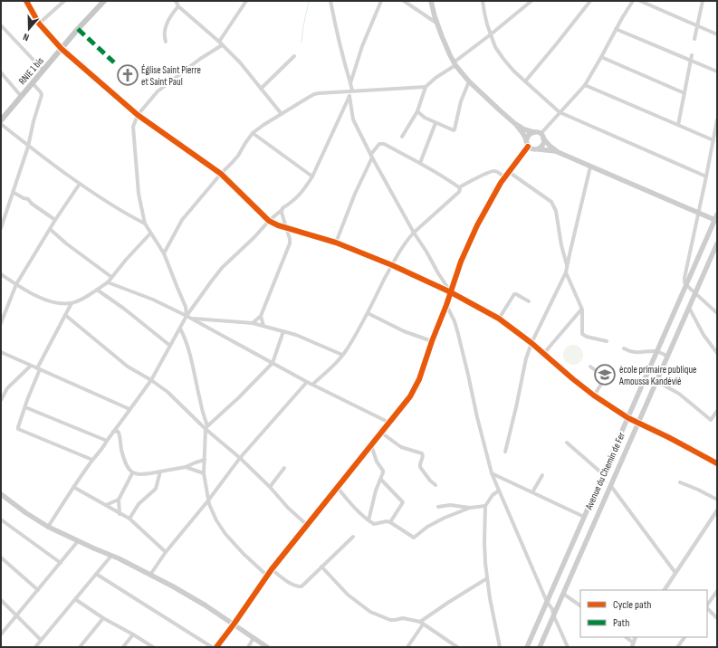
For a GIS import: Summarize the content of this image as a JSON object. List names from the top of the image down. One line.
{"streets":{"main road":["RNIE 1 bis","Avenue du Chemin de Fer"]},"places":{"church":["Église Saint Pierre et Saint Paul"],"school or university":["ècole primaire publique Amoussa Kandévié"]},"legend":["Cycle path","Path"],"north":"bottom"}
